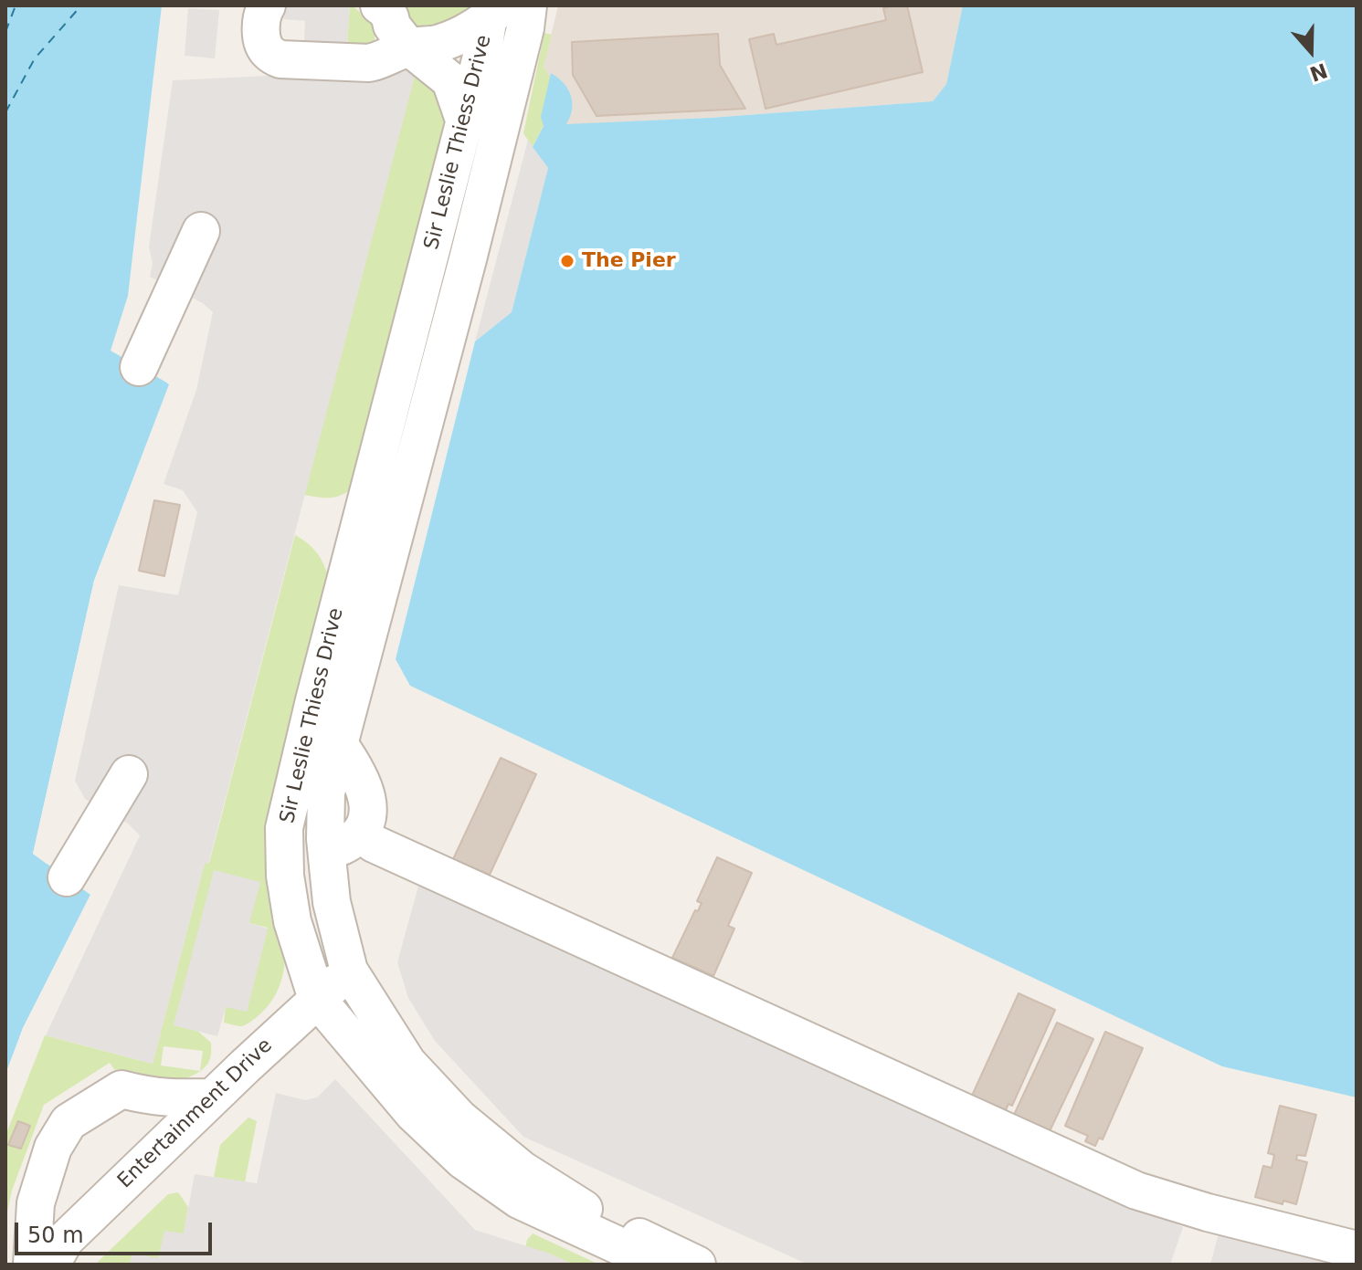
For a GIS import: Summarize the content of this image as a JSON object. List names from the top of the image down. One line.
{"streets":{"street":["Sir Leslie Thiess Drive","Entertainment Drive"]},"crossings":[["Sir Leslie Thiess Drive","Entertainment Drive"]],"places":["The Pier"],"scale_bar":"50 m","north":"bottom"}
